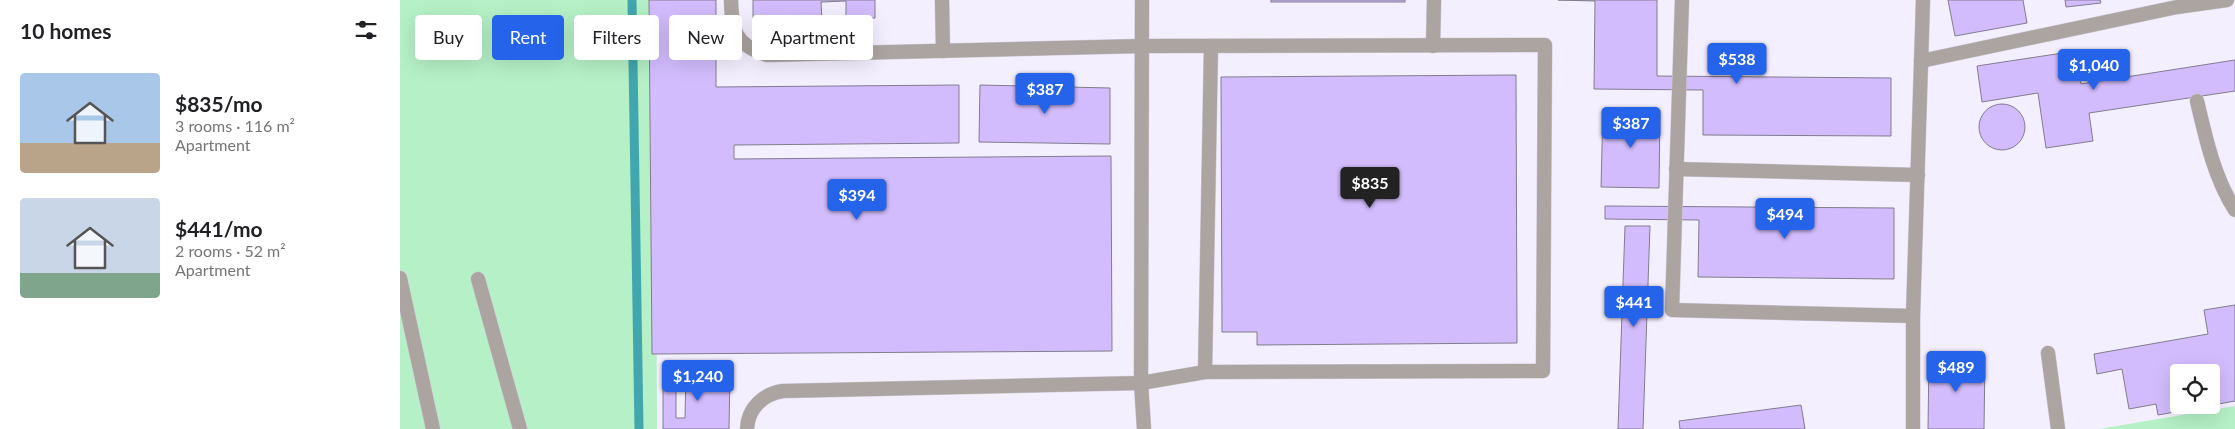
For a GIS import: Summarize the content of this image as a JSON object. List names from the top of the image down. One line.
{"page":{"heading":"10 homes","chip":["Buy","Rent","Filters","New","Apartment"],"price":["$538","$1,040","$387","$387","$835","$394","$494","$441","$489","$1,240"],"list":[{"name":"$835/mo","note":"3 rooms · 116 m² · Apartment"},{"name":"$441/mo","note":"2 rooms · 52 m² · Apartment"}]}}
